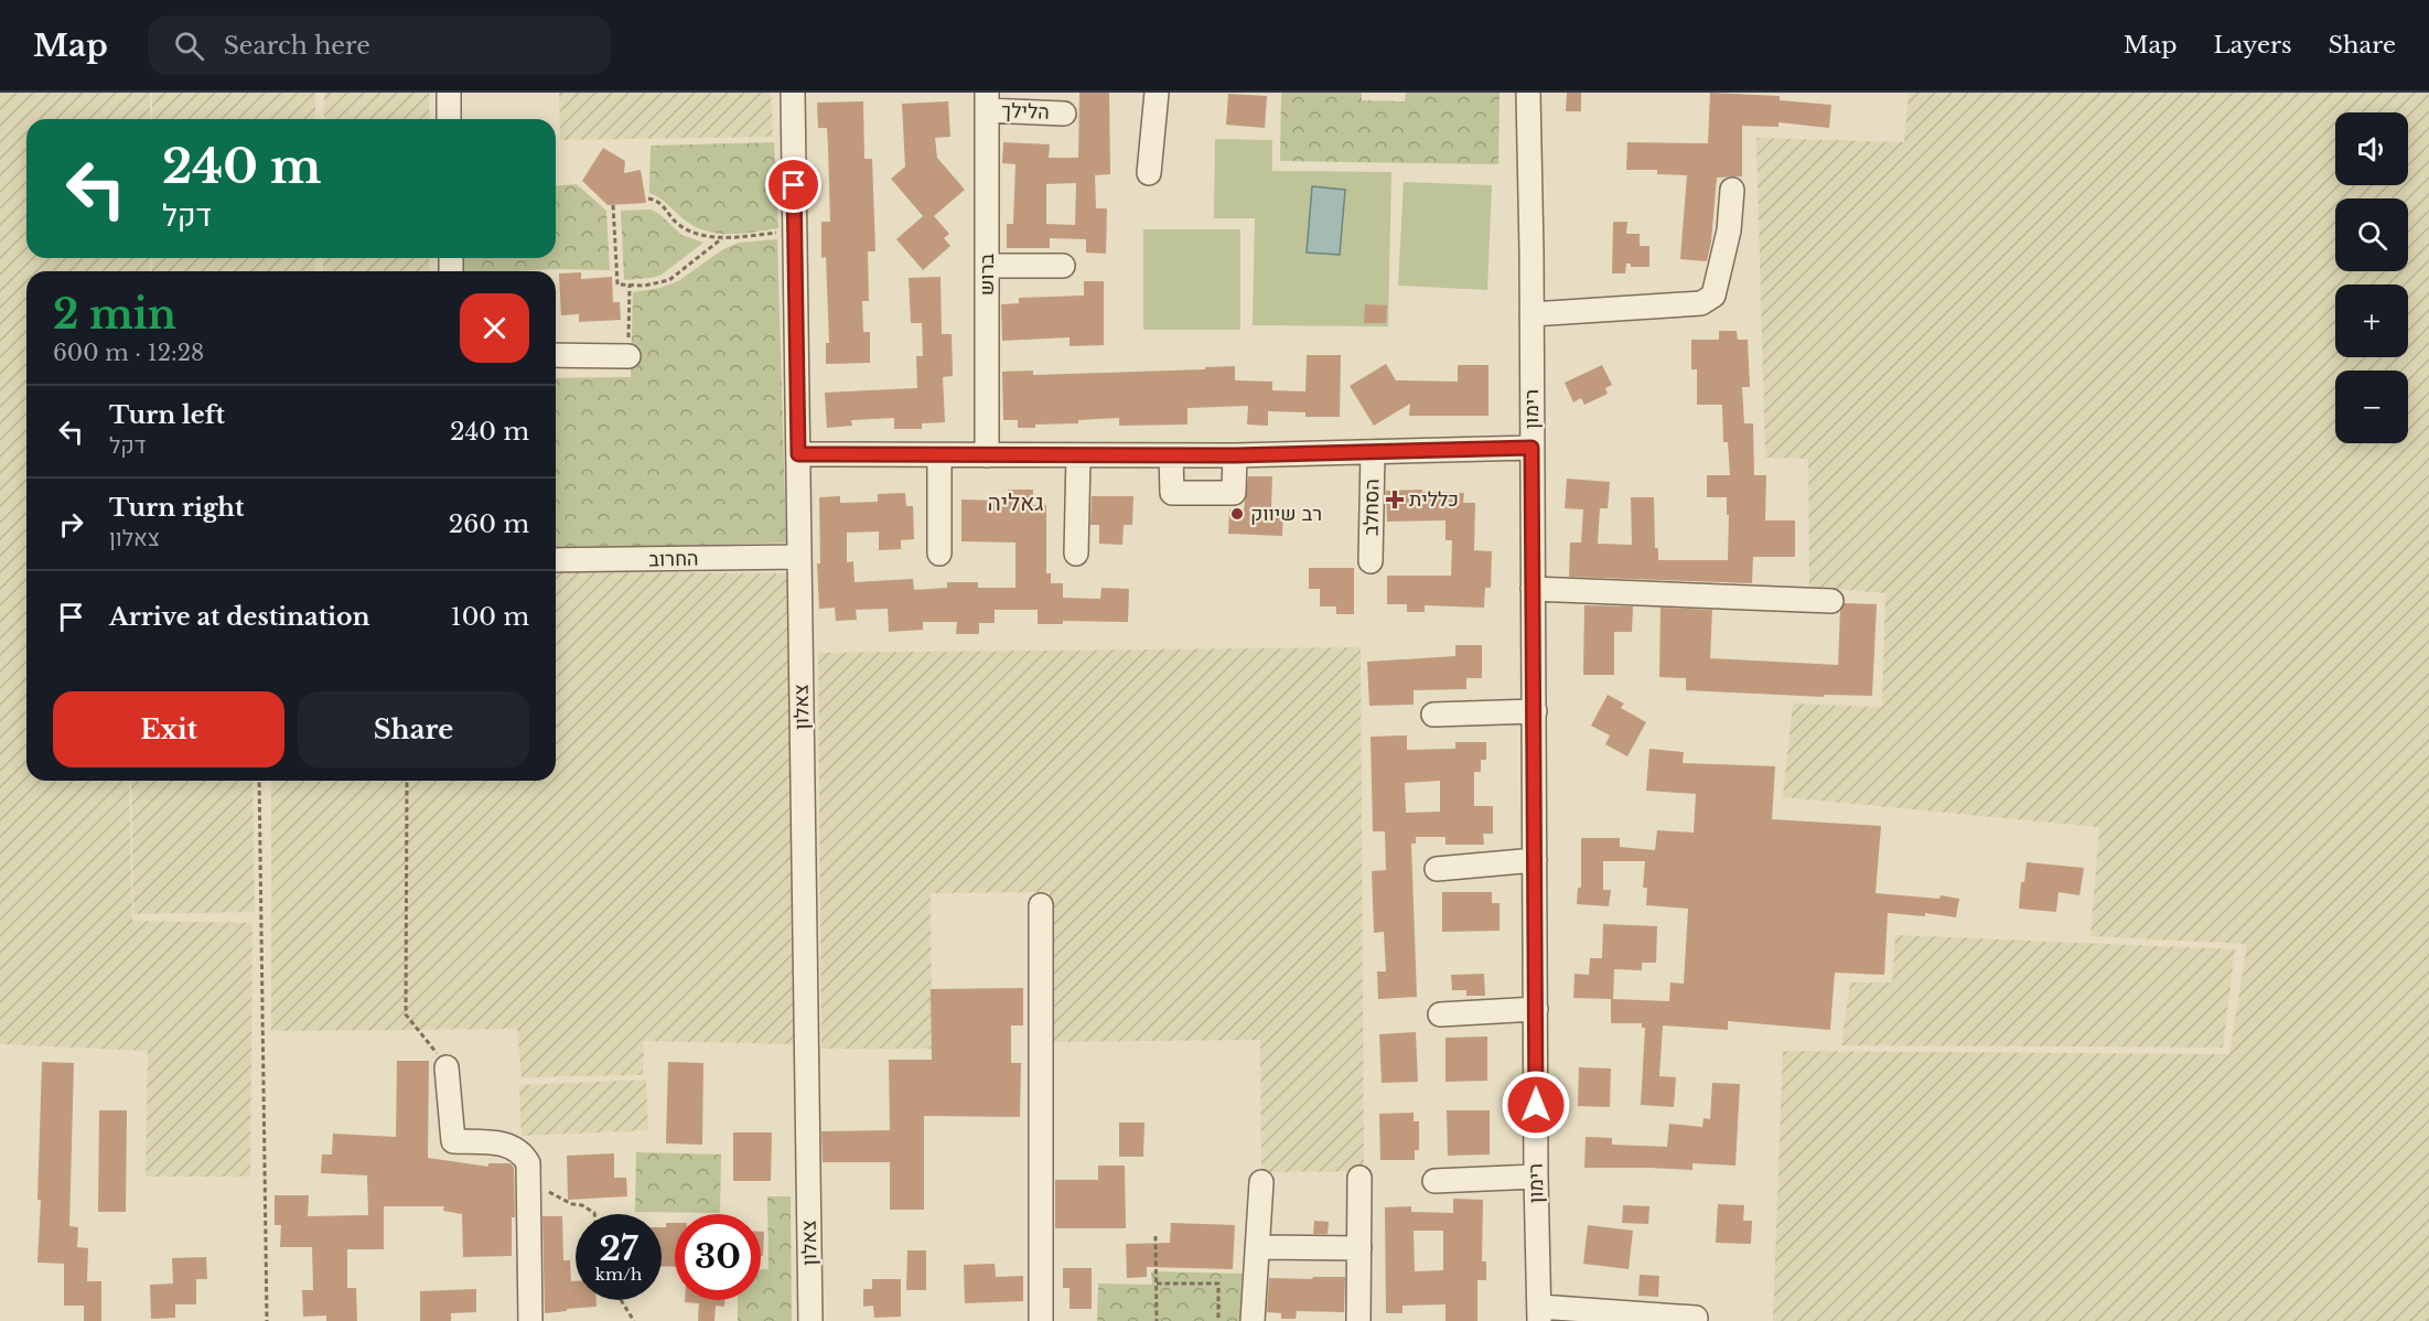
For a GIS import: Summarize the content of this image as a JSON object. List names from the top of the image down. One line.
{"streets":{"street":["הלילך","ברוש","רימון","הסחלב","החרוב","צאלון"]},"crossings":[["הלילך","ברוש"],["החרוב","צאלון"]],"districts":["גאליה"],"places":{"health":["כללית"],"other":["רב שיווק"]},"page":{"header":"Map","search":"Search here","nav":["Map","Layers","Share"],"map_buttons":["+","−"],"turn":["240 m","דקל"],"heading":["2 min","600 m · 12:28"],"list":[{"name":"Turn left","note":"דקל","value":"240 m"},{"name":"Turn right","note":"צאלון","value":"260 m"},{"name":"Arrive at destination","value":"100 m"}],"buttons":["Exit","Share"],"speed":"27 km/h","limit":"30"}}
